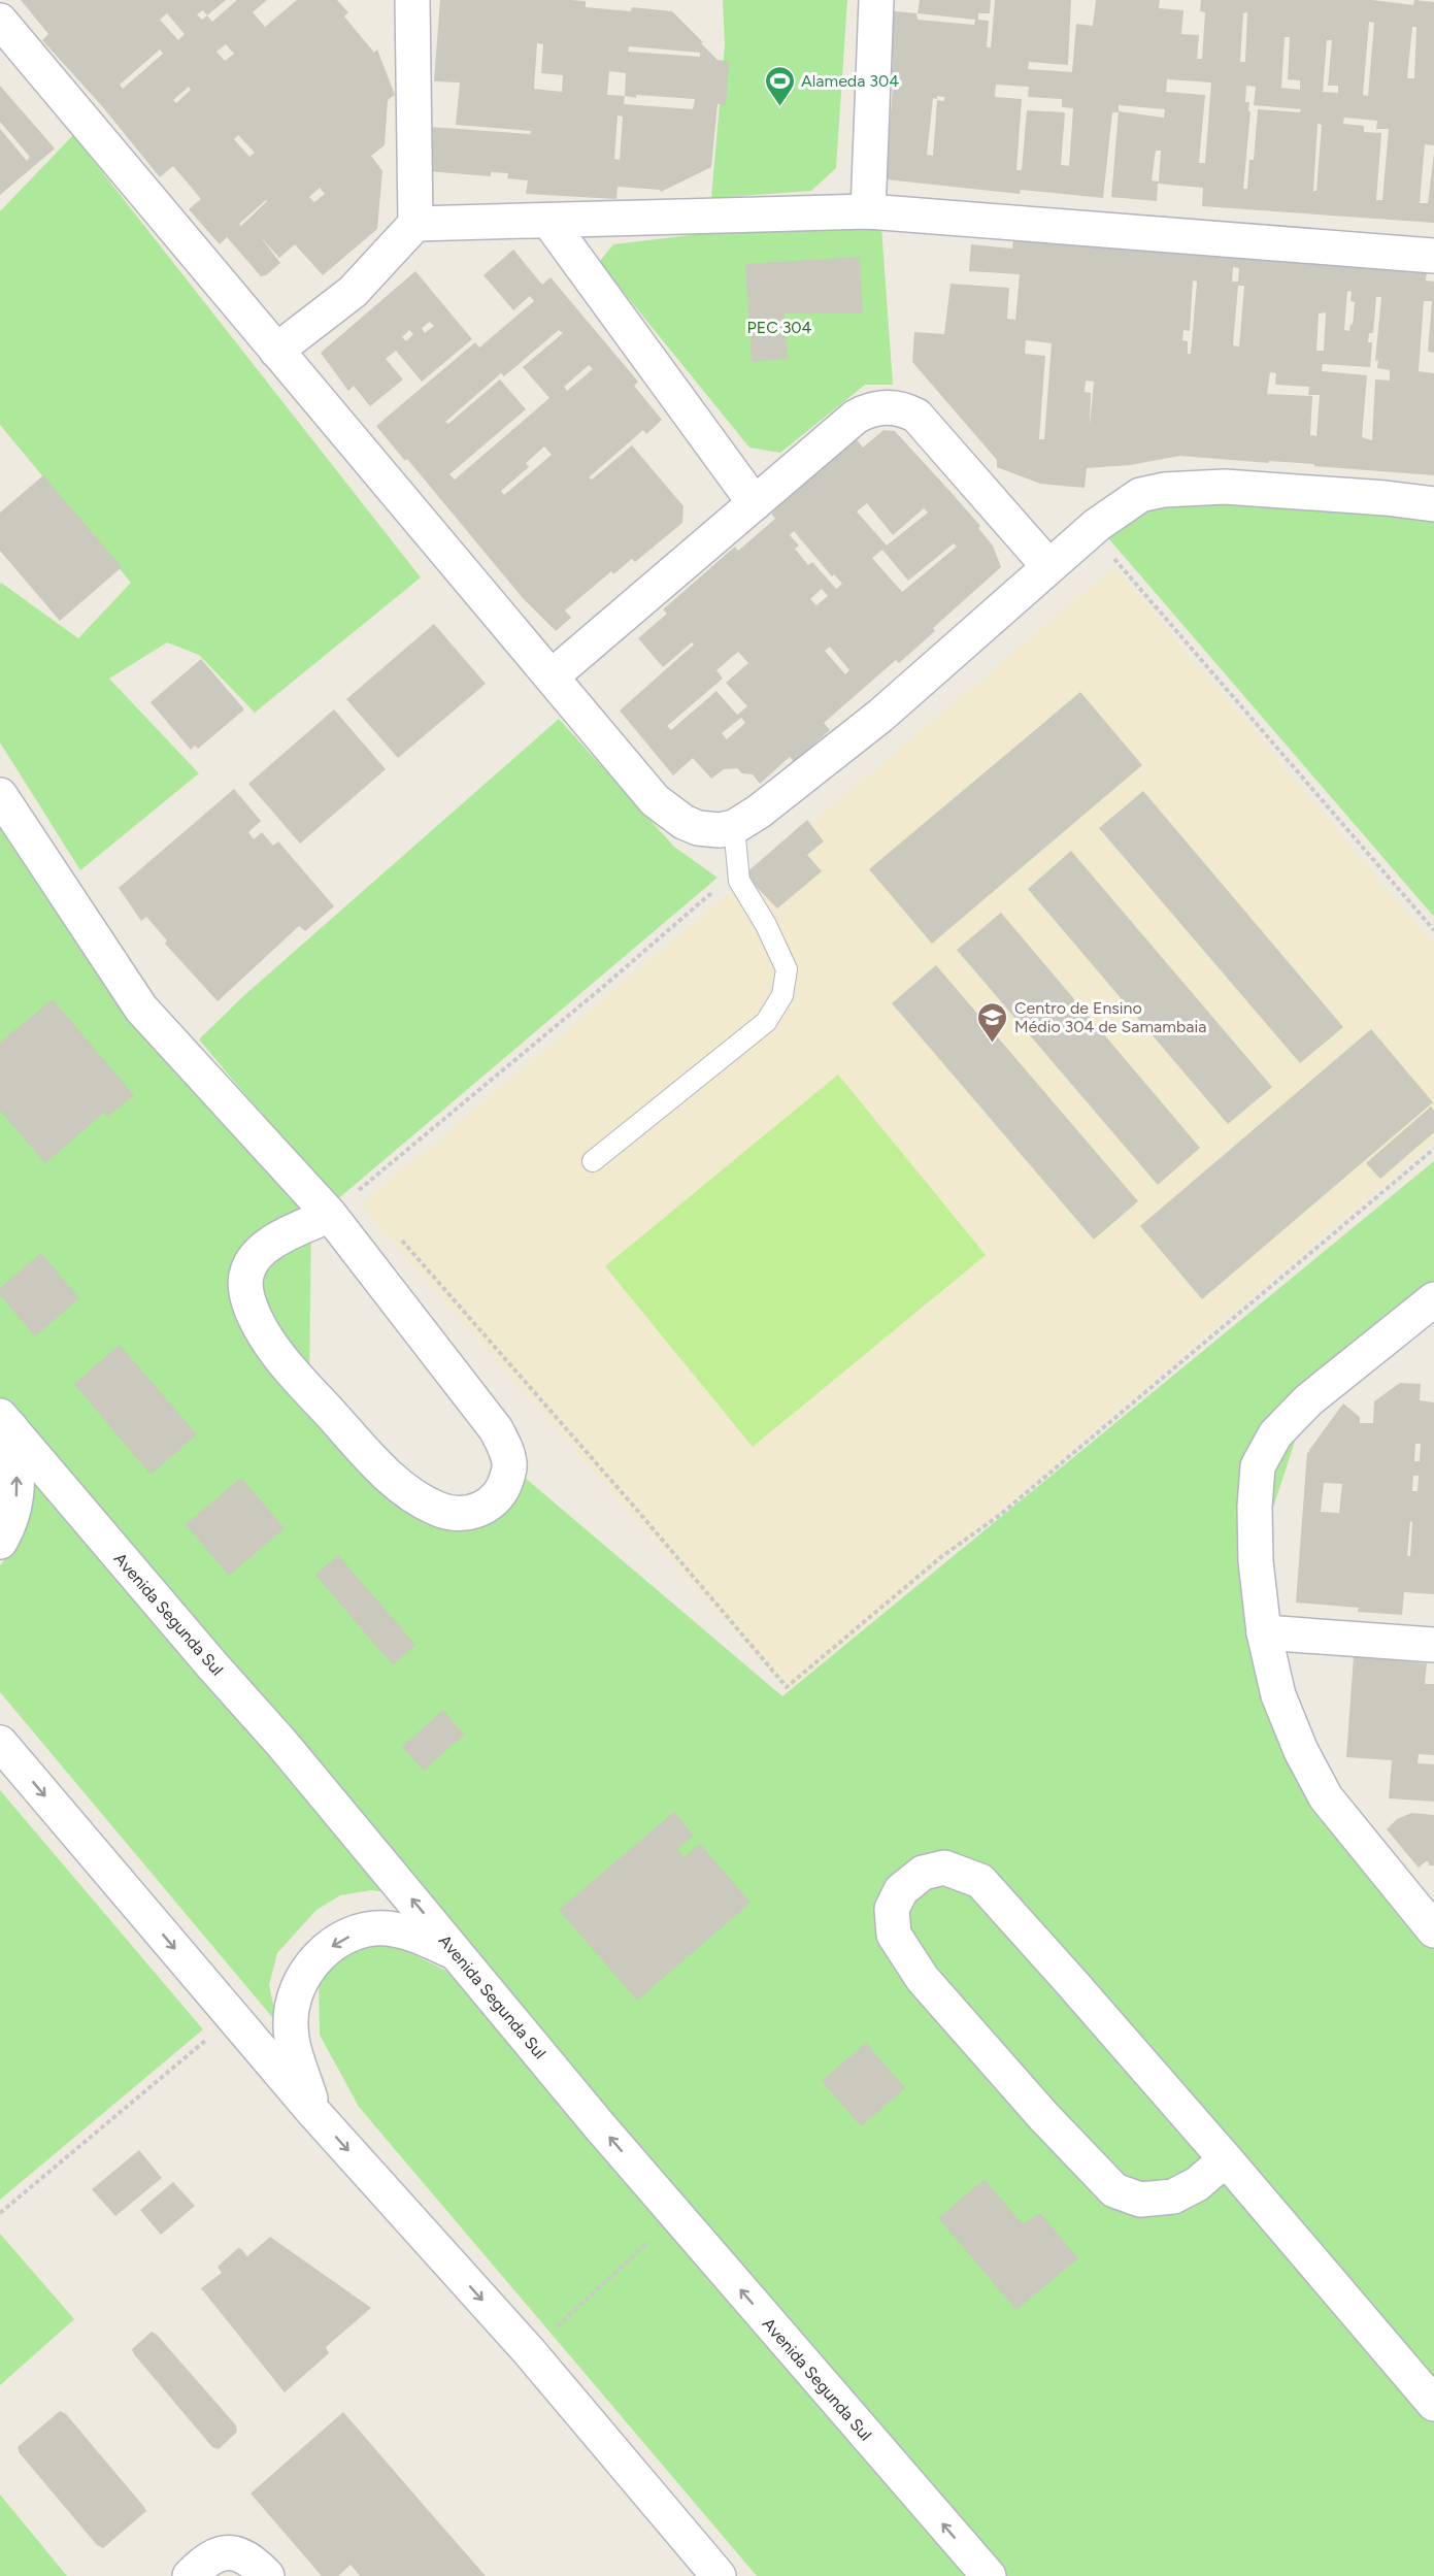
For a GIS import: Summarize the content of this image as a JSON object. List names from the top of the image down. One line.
{"streets":{"street":["Avenida Segunda Sul"]},"parks":["PEC 304"],"places":{"sports":["Alameda 304"],"school or university":["Centro de Ensino Médio 304 de Samambaia"]}}
